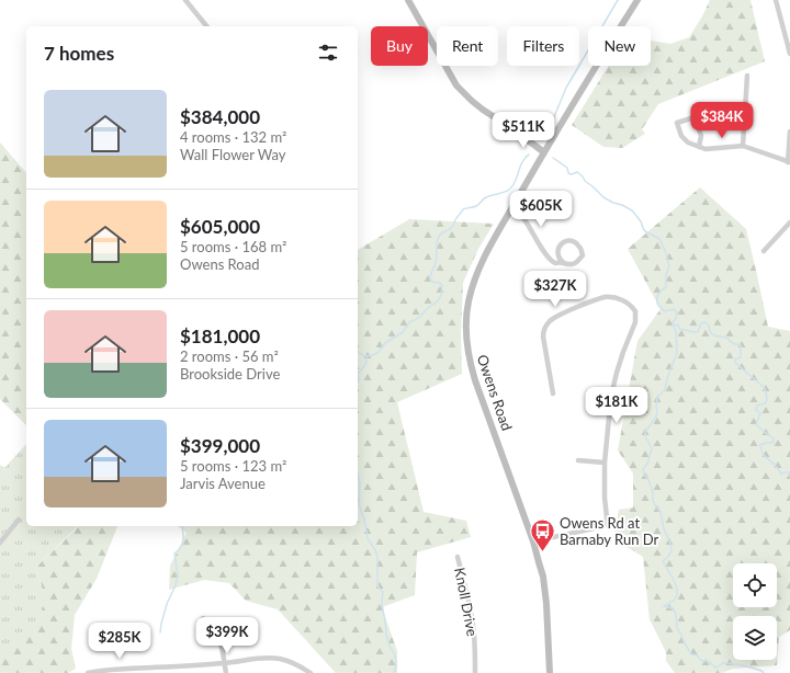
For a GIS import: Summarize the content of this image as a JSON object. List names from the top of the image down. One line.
{"streets":{"street":["Owens Road","Knoll Drive"]},"places":{"bus stop":["Owens Rd at Barnaby Run Dr"]},"page":{"chip":["Buy","Rent","Filters","New"],"heading":"7 homes","list":[{"name":"$384,000","note":"4 rooms · 132 m² · Wall Flower Way"},{"name":"$605,000","note":"5 rooms · 168 m² · Owens Road"},{"name":"$181,000","note":"2 rooms · 56 m² · Brookside Drive"},{"name":"$399,000","note":"5 rooms · 123 m² · Jarvis Avenue"}],"price":["$384K","$511K","$605K","$327K","$181K","$399K","$285K"]}}
